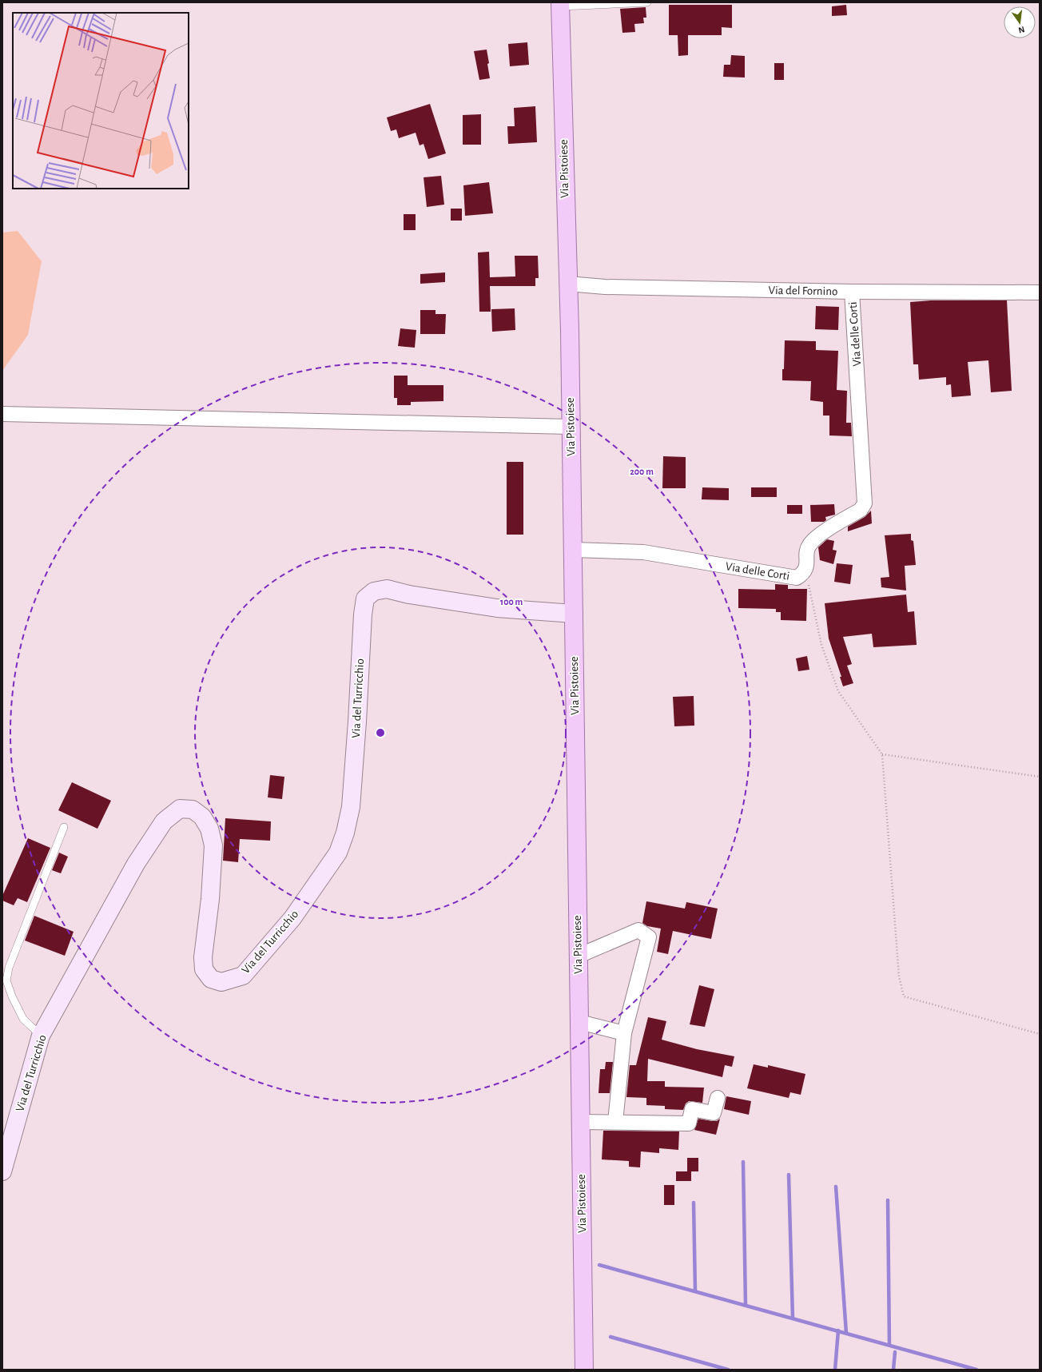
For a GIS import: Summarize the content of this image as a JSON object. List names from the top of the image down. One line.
{"streets":{"main road":["Via Pistoiese"],"street":["Via del Fornino","Via delle Corti","Via del Turricchio"]},"crossings":[["Via Pistoiese","Via del Fornino"],["Via Pistoiese","Via delle Corti"],["Via Pistoiese","Via del Turricchio"],["Via del Fornino","Via delle Corti"]],"north":"bottom","rings":["200 m","100 m"]}
